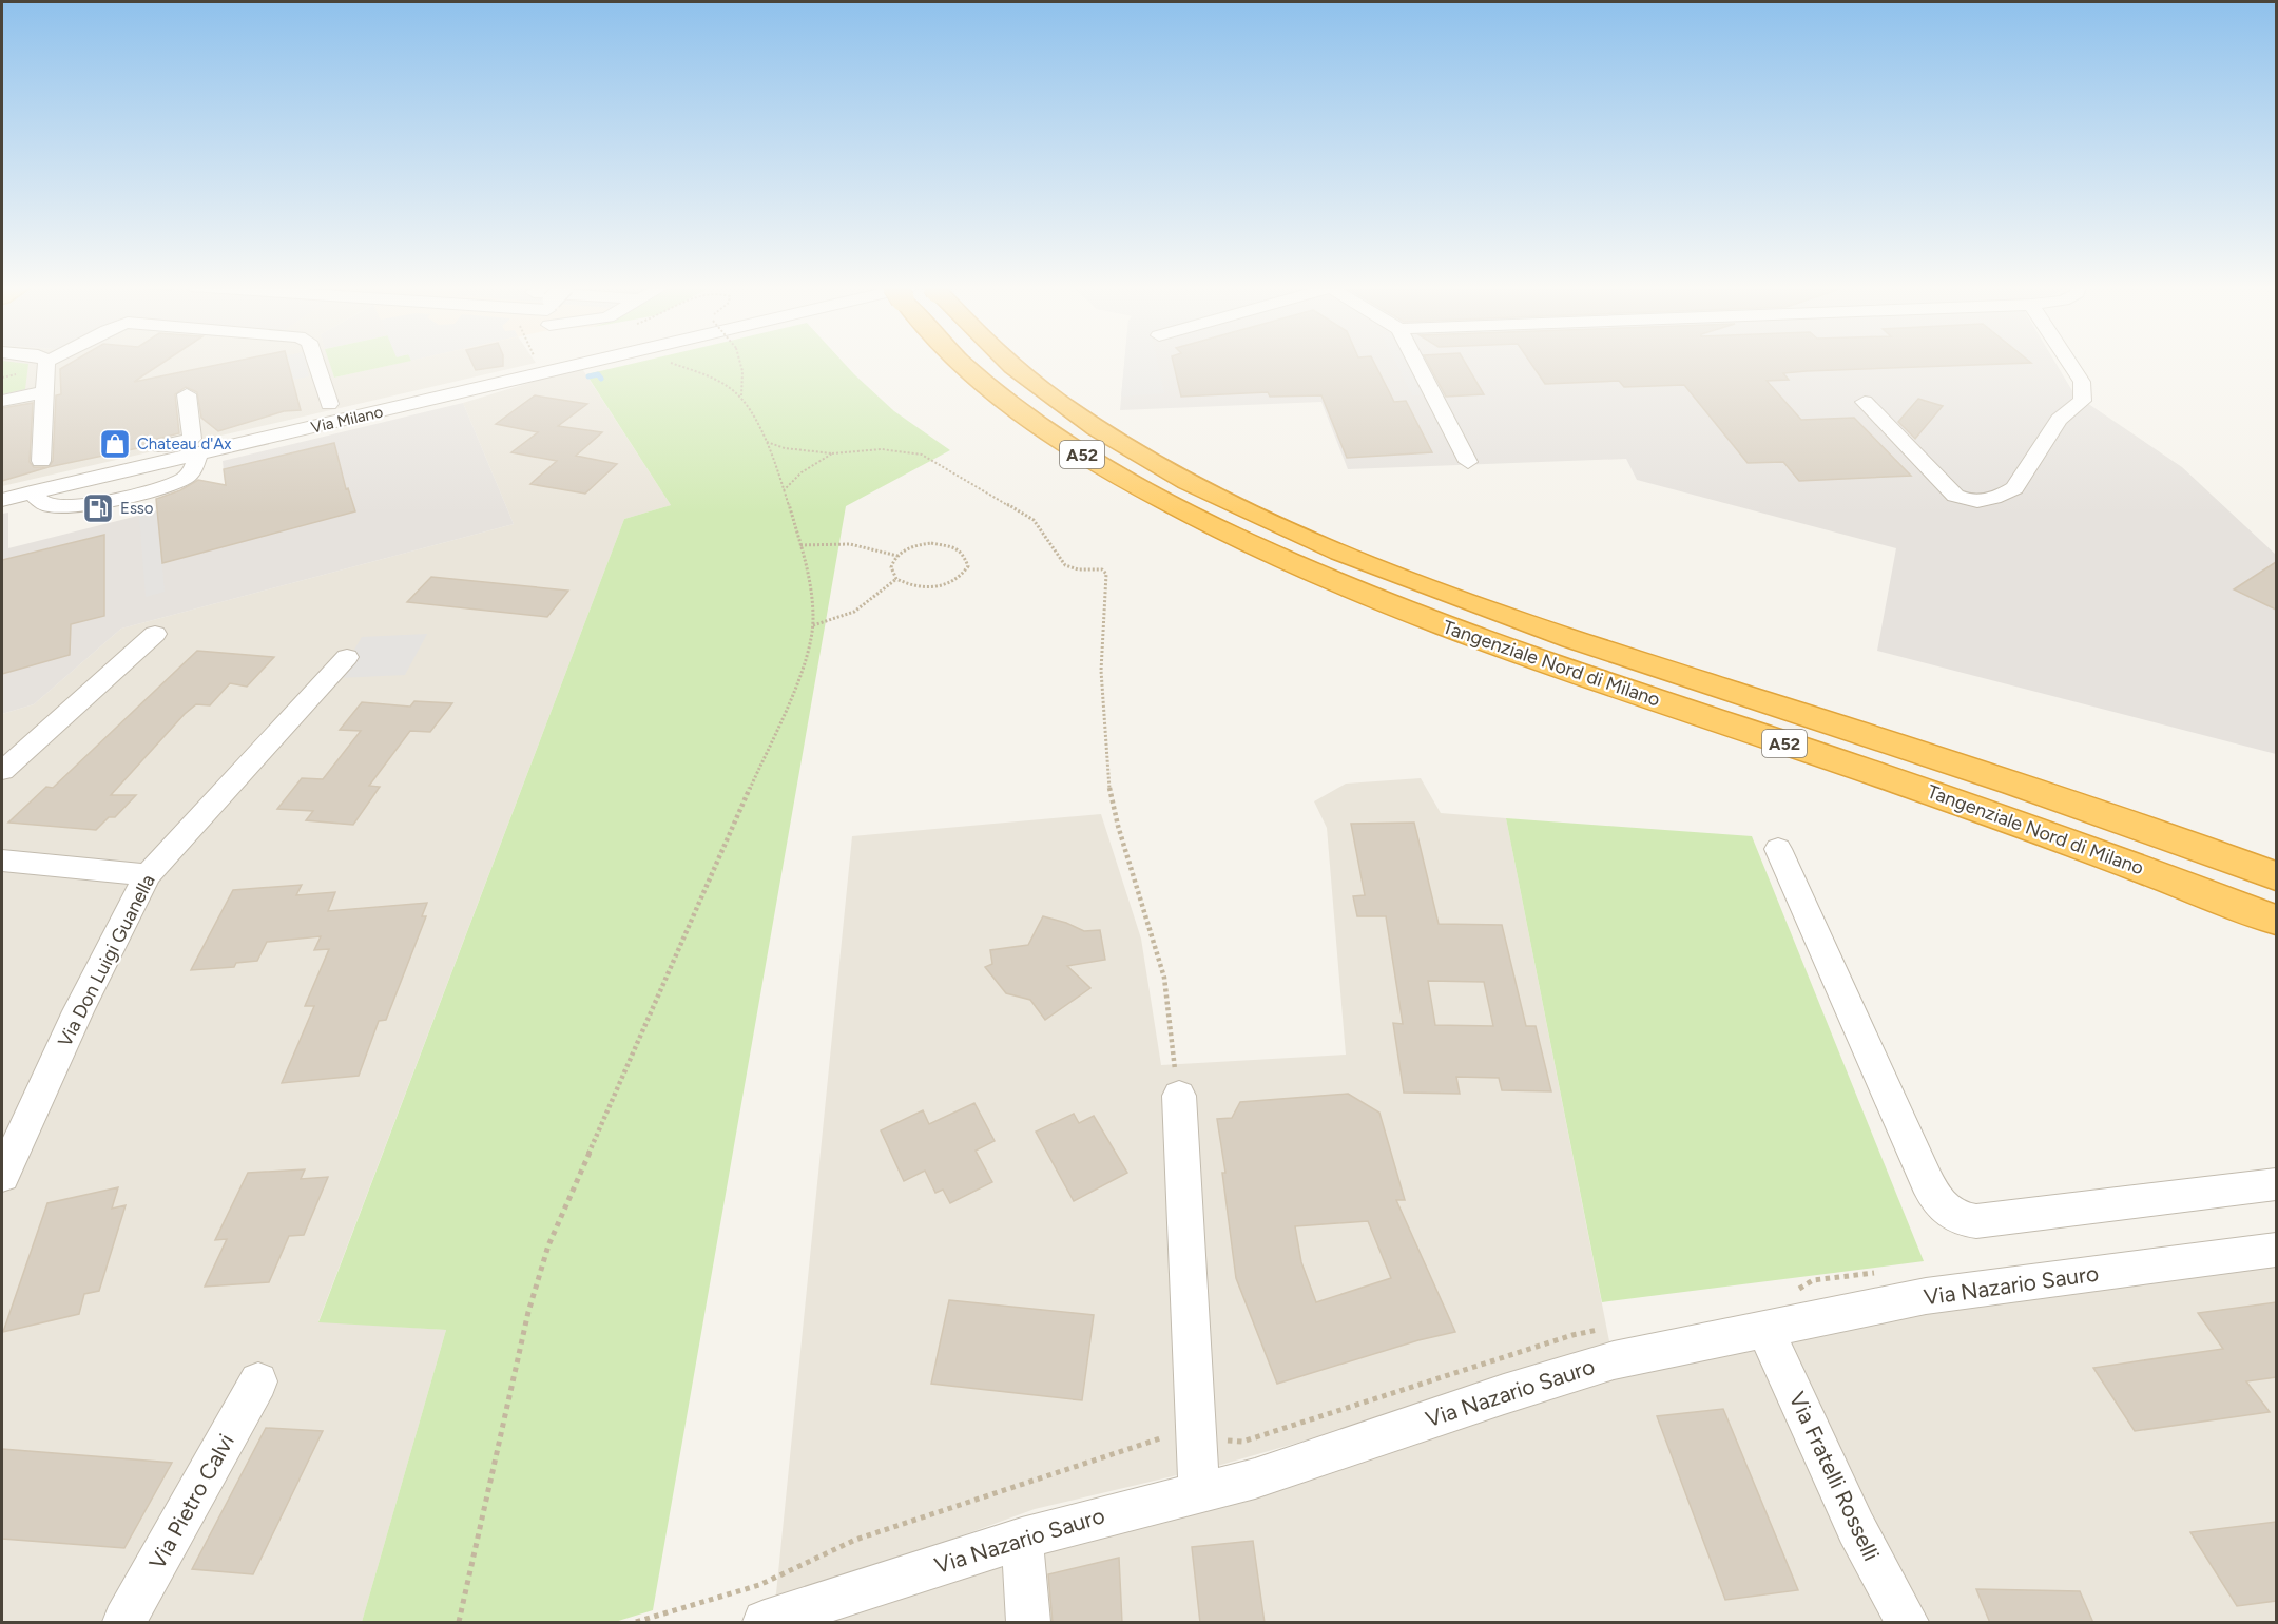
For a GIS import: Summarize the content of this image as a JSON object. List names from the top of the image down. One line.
{"streets":{"highway":["A52","Tangenziale Nord di Milano"],"street":["Via Milano","Via Don Luigi Guanella","Via Nazario Sauro","Via Fratelli Rosselli","Via Pietro Calvi"]},"crossings":[["Via Nazario Sauro","Via Fratelli Rosselli"]],"places":{"shop":["Chateau d'Ax"],"fuel station":["Esso"]}}
